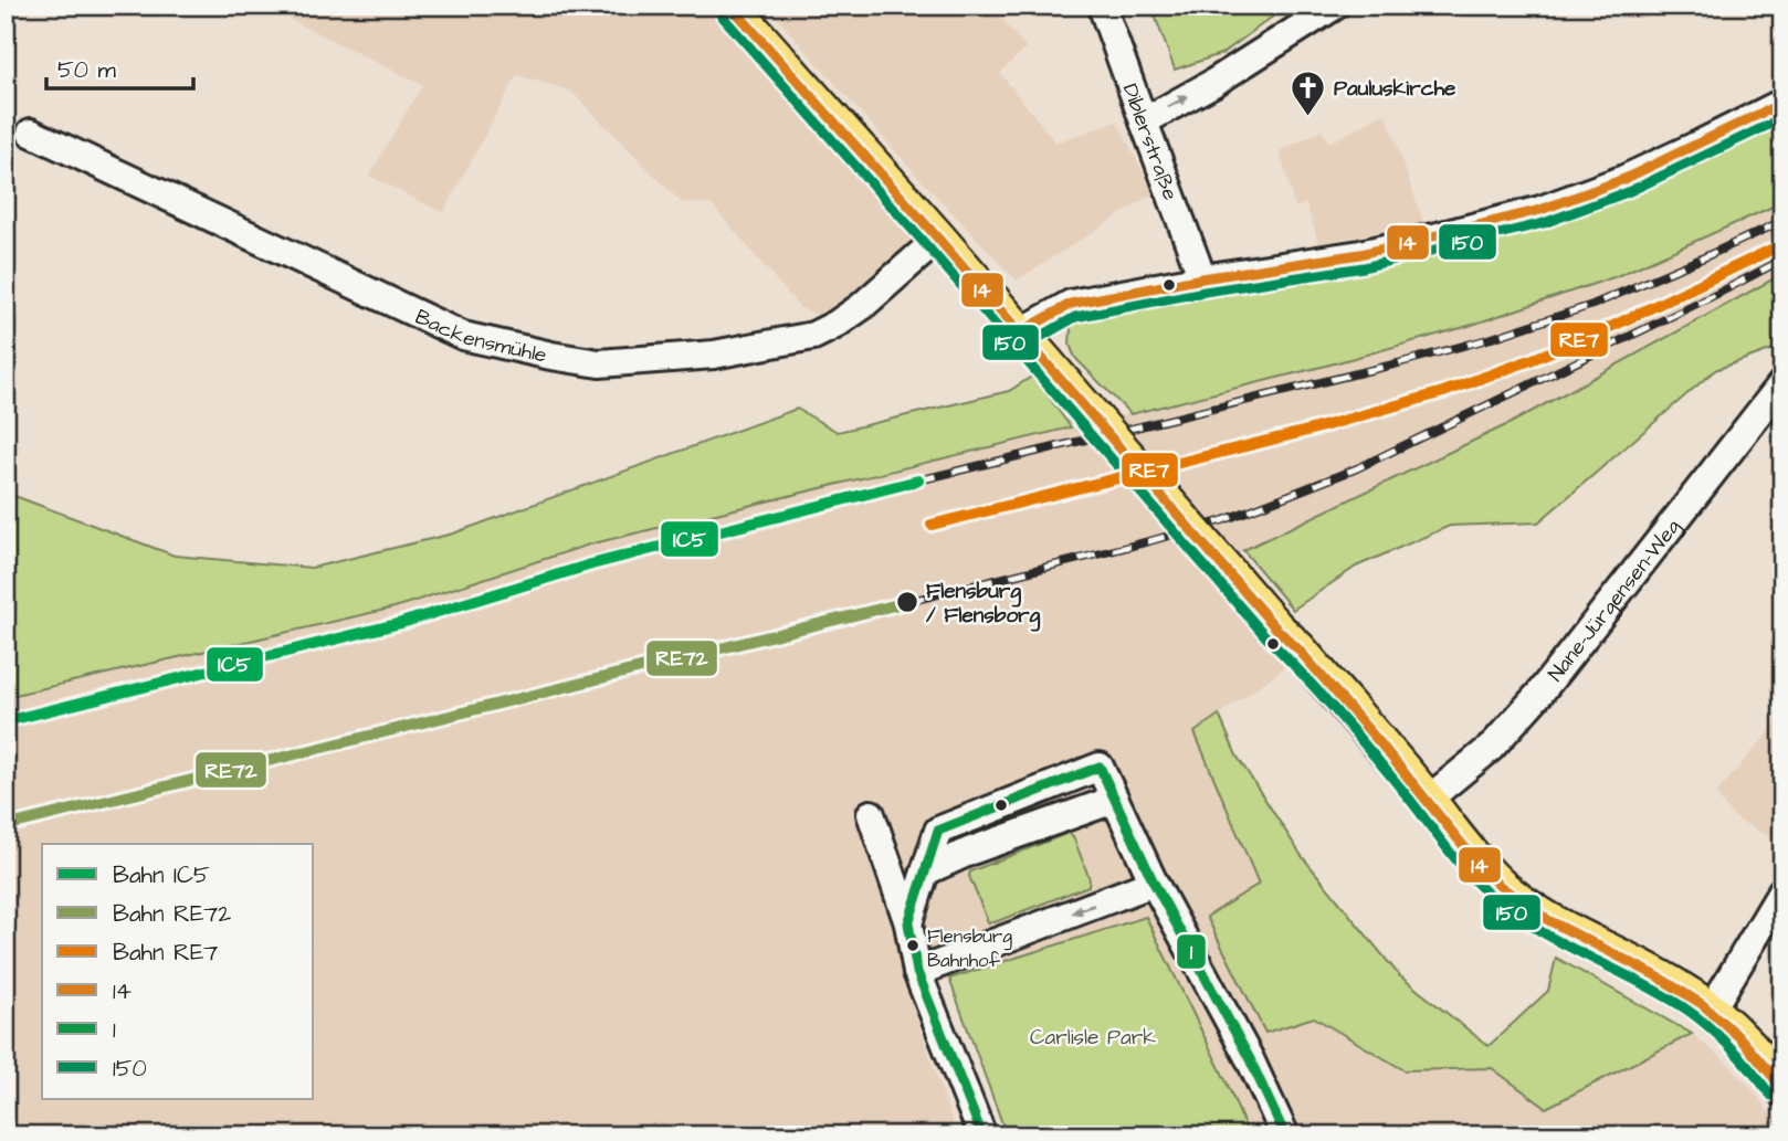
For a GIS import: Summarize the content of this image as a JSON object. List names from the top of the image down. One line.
{"streets":{"street":["Diblerstraße","Backensmühle","Nane-Jürgensen-Weg"]},"parks":["Carlisle Park"],"places":{"church":["Pauluskirche"],"other":["Flensburg / Flensborg","Flensburg Bahnhof"]},"lines":["transit line 14","transit line 150","rail line RE7","rail line IC5","rail line RE72","transit line 1"],"legend":["Bahn IC5","Bahn RE72","Bahn RE7","14","1","150"],"scale_bar":"50 m"}
